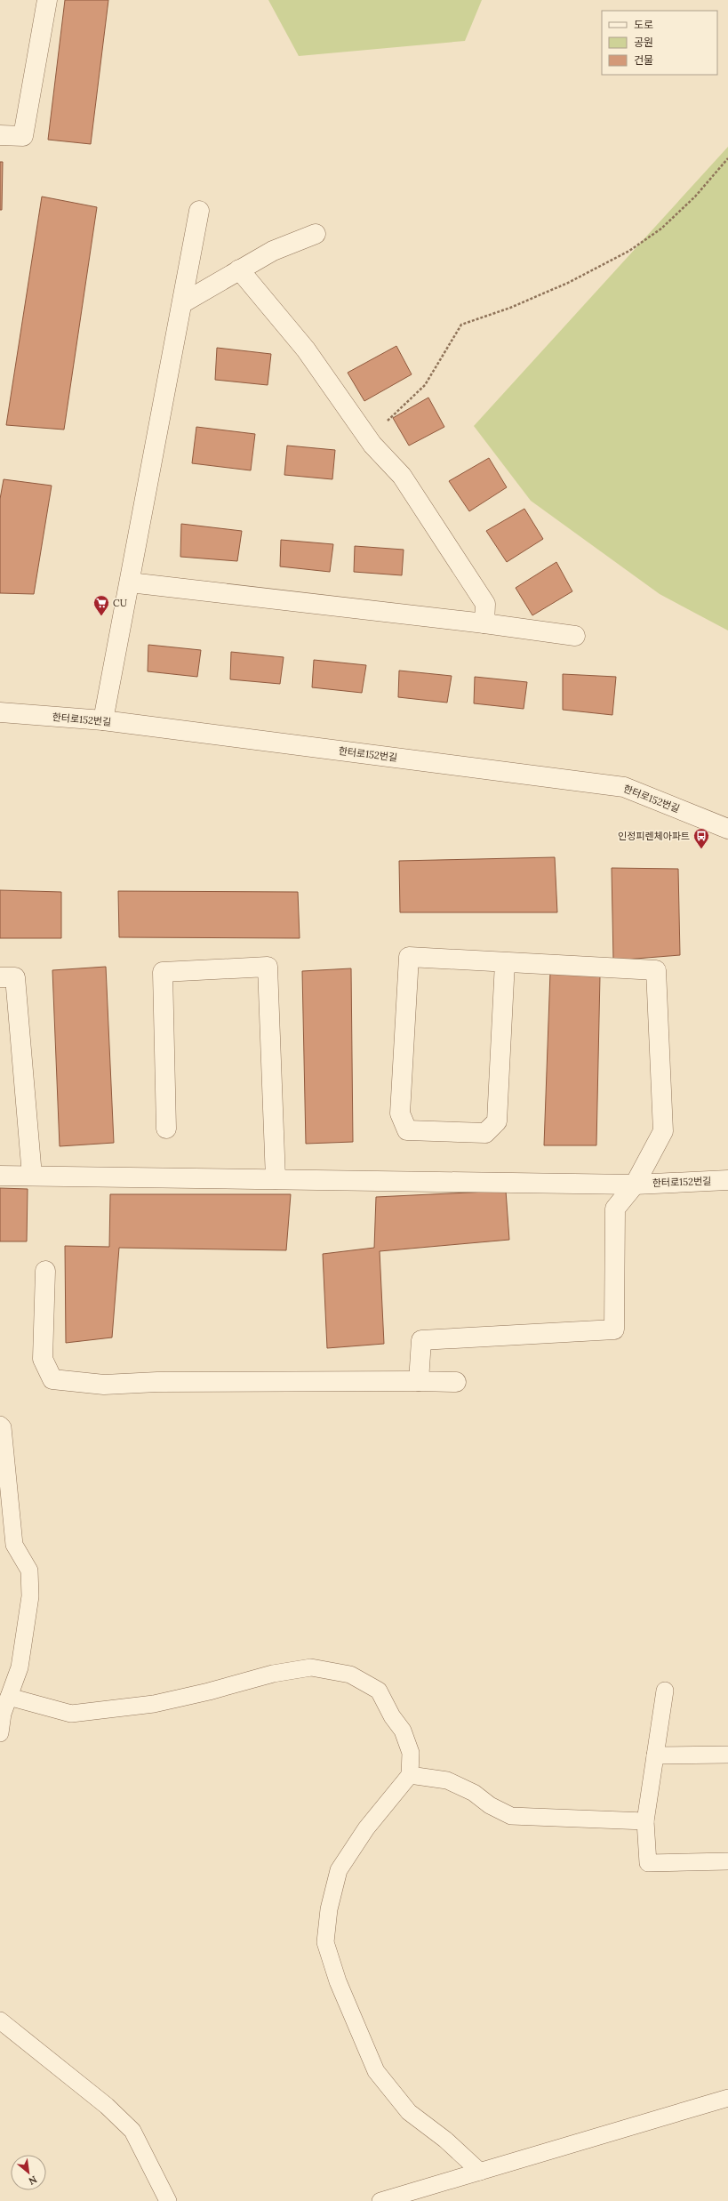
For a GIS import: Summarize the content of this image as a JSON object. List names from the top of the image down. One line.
{"streets":{"street":["한터로152번길"]},"places":{"supermarket":["CU"],"bus stop":["인정피렌체아파트"]},"legend":["도로","공원","건물"],"north":"bottom right"}
